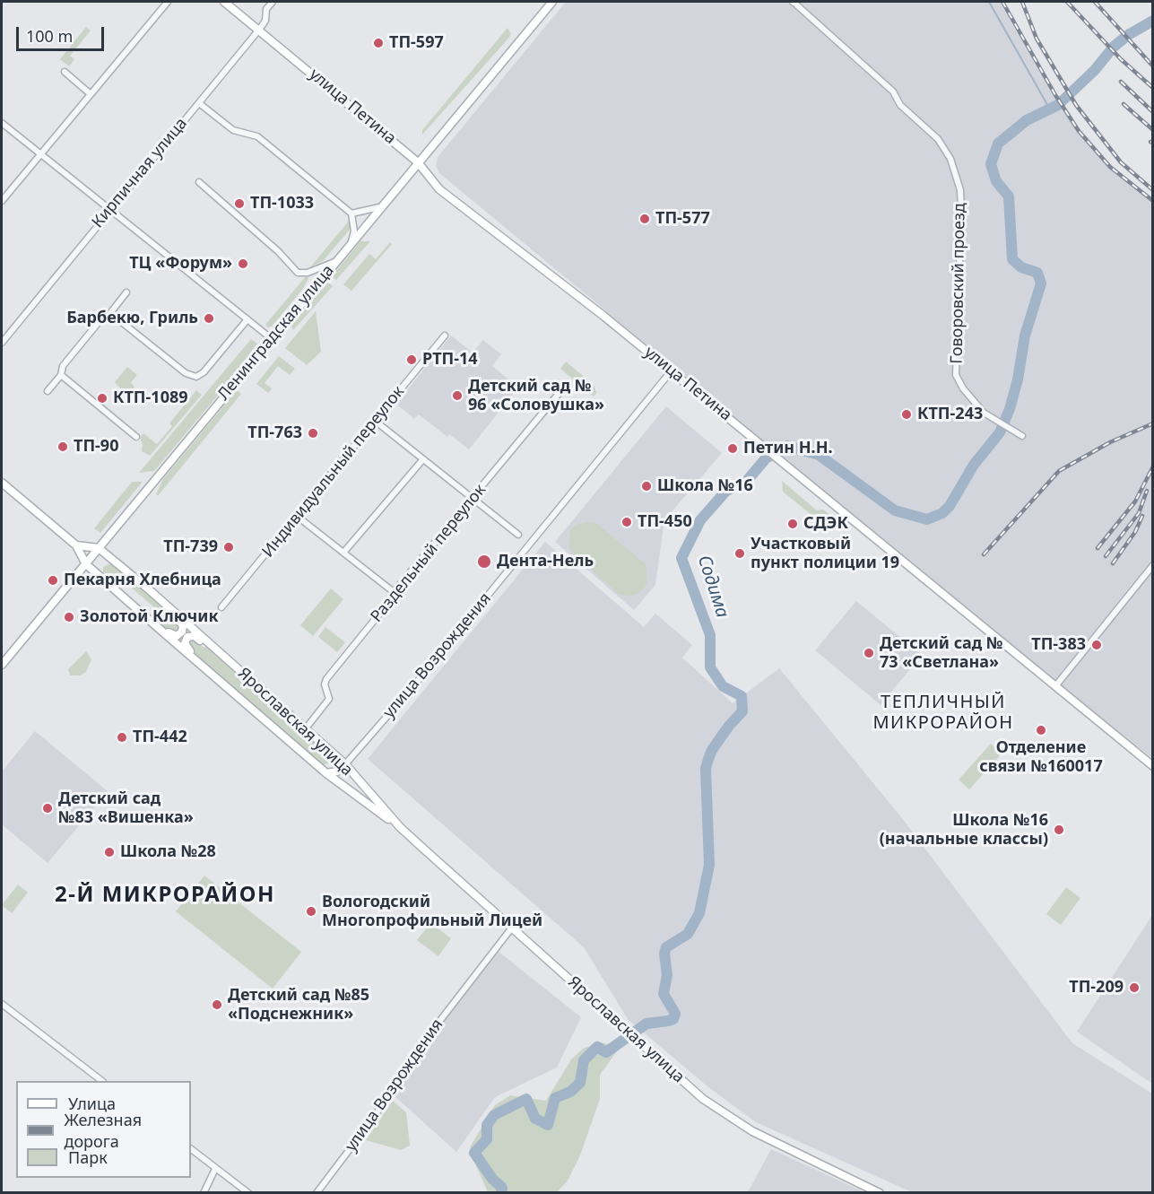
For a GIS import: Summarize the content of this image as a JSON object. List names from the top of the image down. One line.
{"streets":{"street":["улица Петина","Кирпичная улица","Говоровский проезд","Ленинградская улица","Индивидуальный переулок","Раздельный переулок","улица Возрождения","Ярославская улица"]},"crossings":[["улица Петина","Кирпичная улица"],["улица Петина","Ленинградская улица"],["улица Петина","улица Возрождения"],["Ленинградская улица","Ярославская улица"],["Раздельный переулок","Ярославская улица"],["улица Возрождения","Ярославская улица"]],"districts":["ТЕПЛИЧНЫЙ МИКРОРАЙОН","2-Й МИКРОРАЙОН"],"water":["Содима"],"places":["ТП-597","ТП-1033","ТП-577","ТЦ «Форум»","Барбекю, Гриль","РТП-14","Детский сад № 96 «Соловушка»","КТП-1089","КТП-243","ТП-763","ТП-90","Петин Н.Н.","Школа №16","ТП-450","СДЭК","ТП-739","Участковый пункт полиции 19","Дента-Нель","Пекарня Хлебница","Золотой Ключик","ТП-383","Детский сад № 73 «Светлана»","Отделение связи №160017","ТП-442","Детский сад №83 «Вишенка»","Школа №16 (начальные классы)","Школа №28","Вологодский Многопрофильный Лицей","ТП-209","Детский сад №85 «Подснежник»"],"legend":["Улица","Железная дорога","Парк"],"scale_bar":"100 m"}
